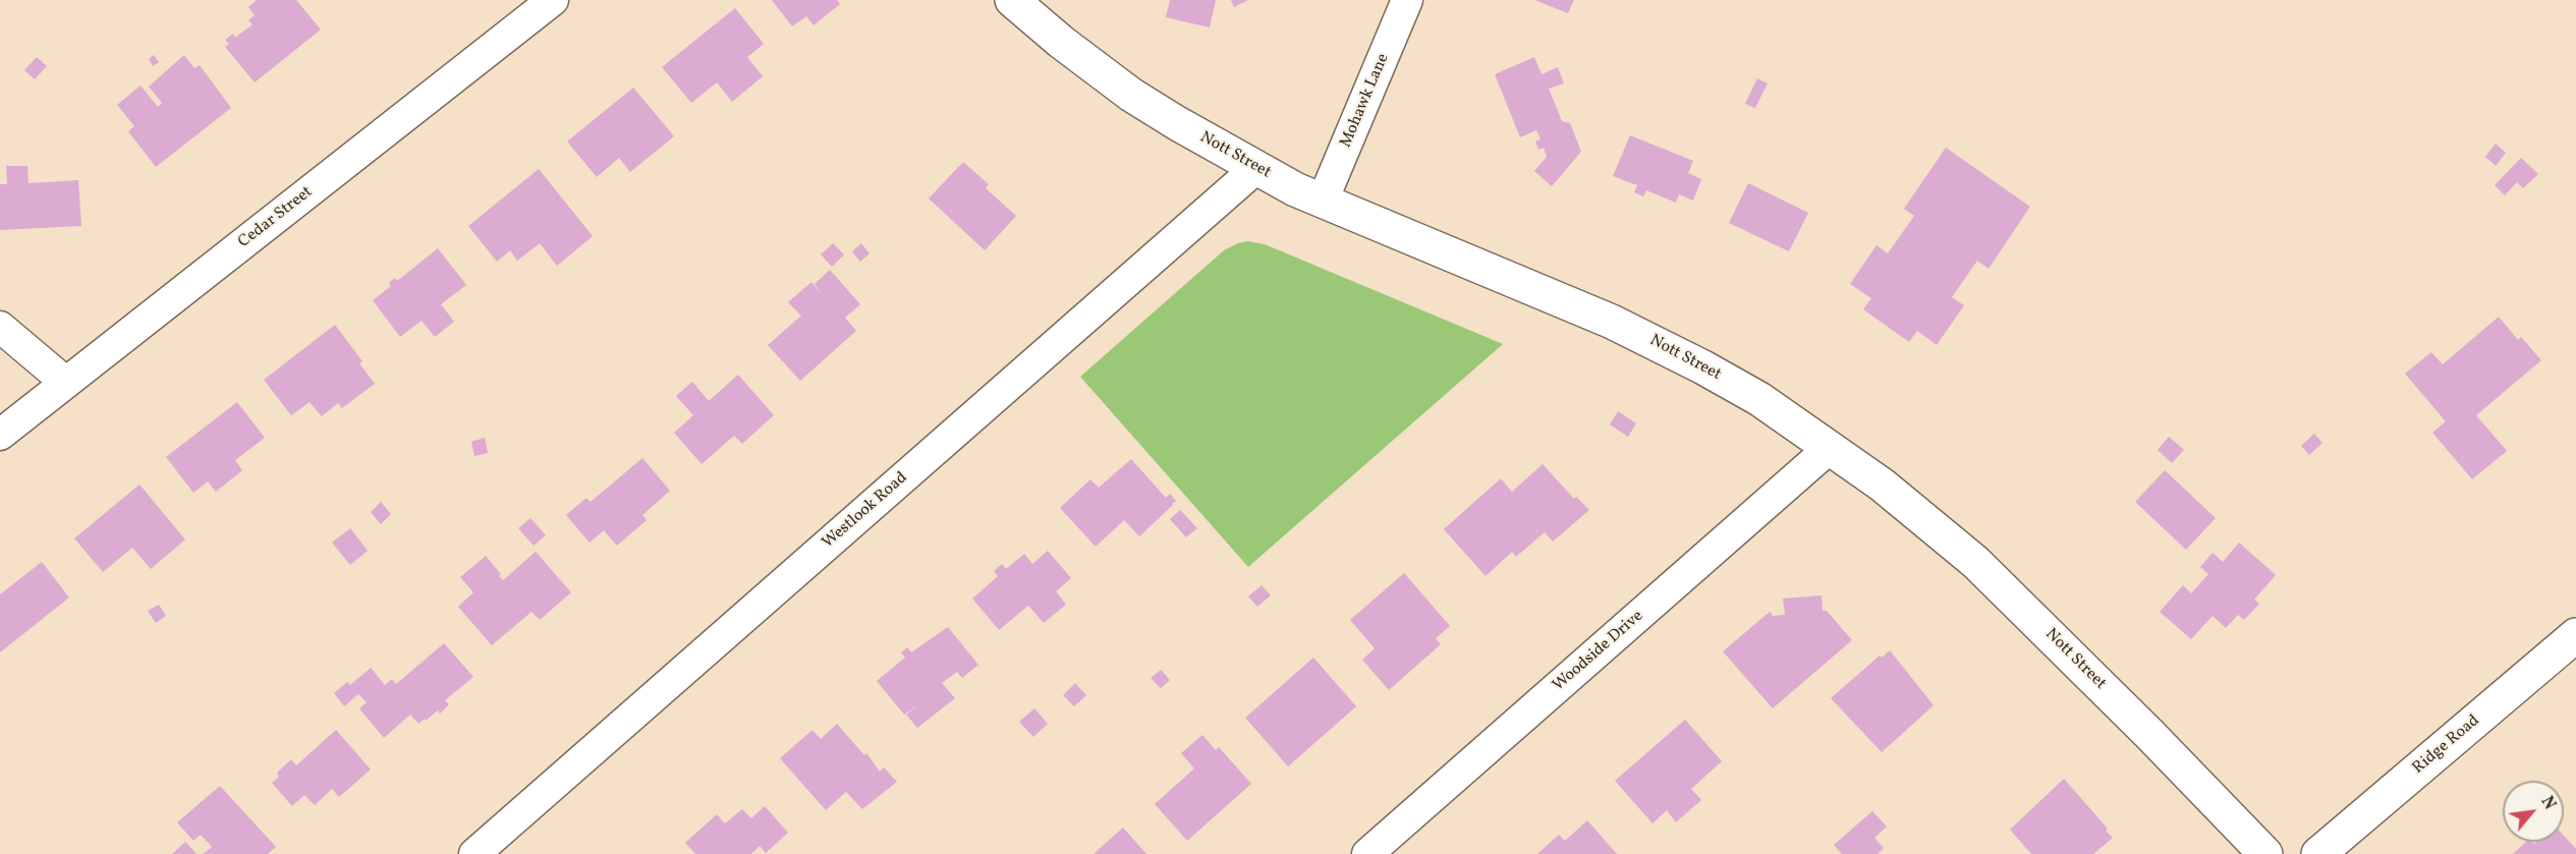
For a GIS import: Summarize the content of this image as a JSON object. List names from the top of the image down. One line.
{"streets":{"street":["Mohawk Lane","Nott Street","Cedar Street","Westlook Road","Woodside Drive","Ridge Road"]},"crossings":[["Mohawk Lane","Nott Street"],["Nott Street","Westlook Road"],["Nott Street","Woodside Drive"]],"north":"top right"}
